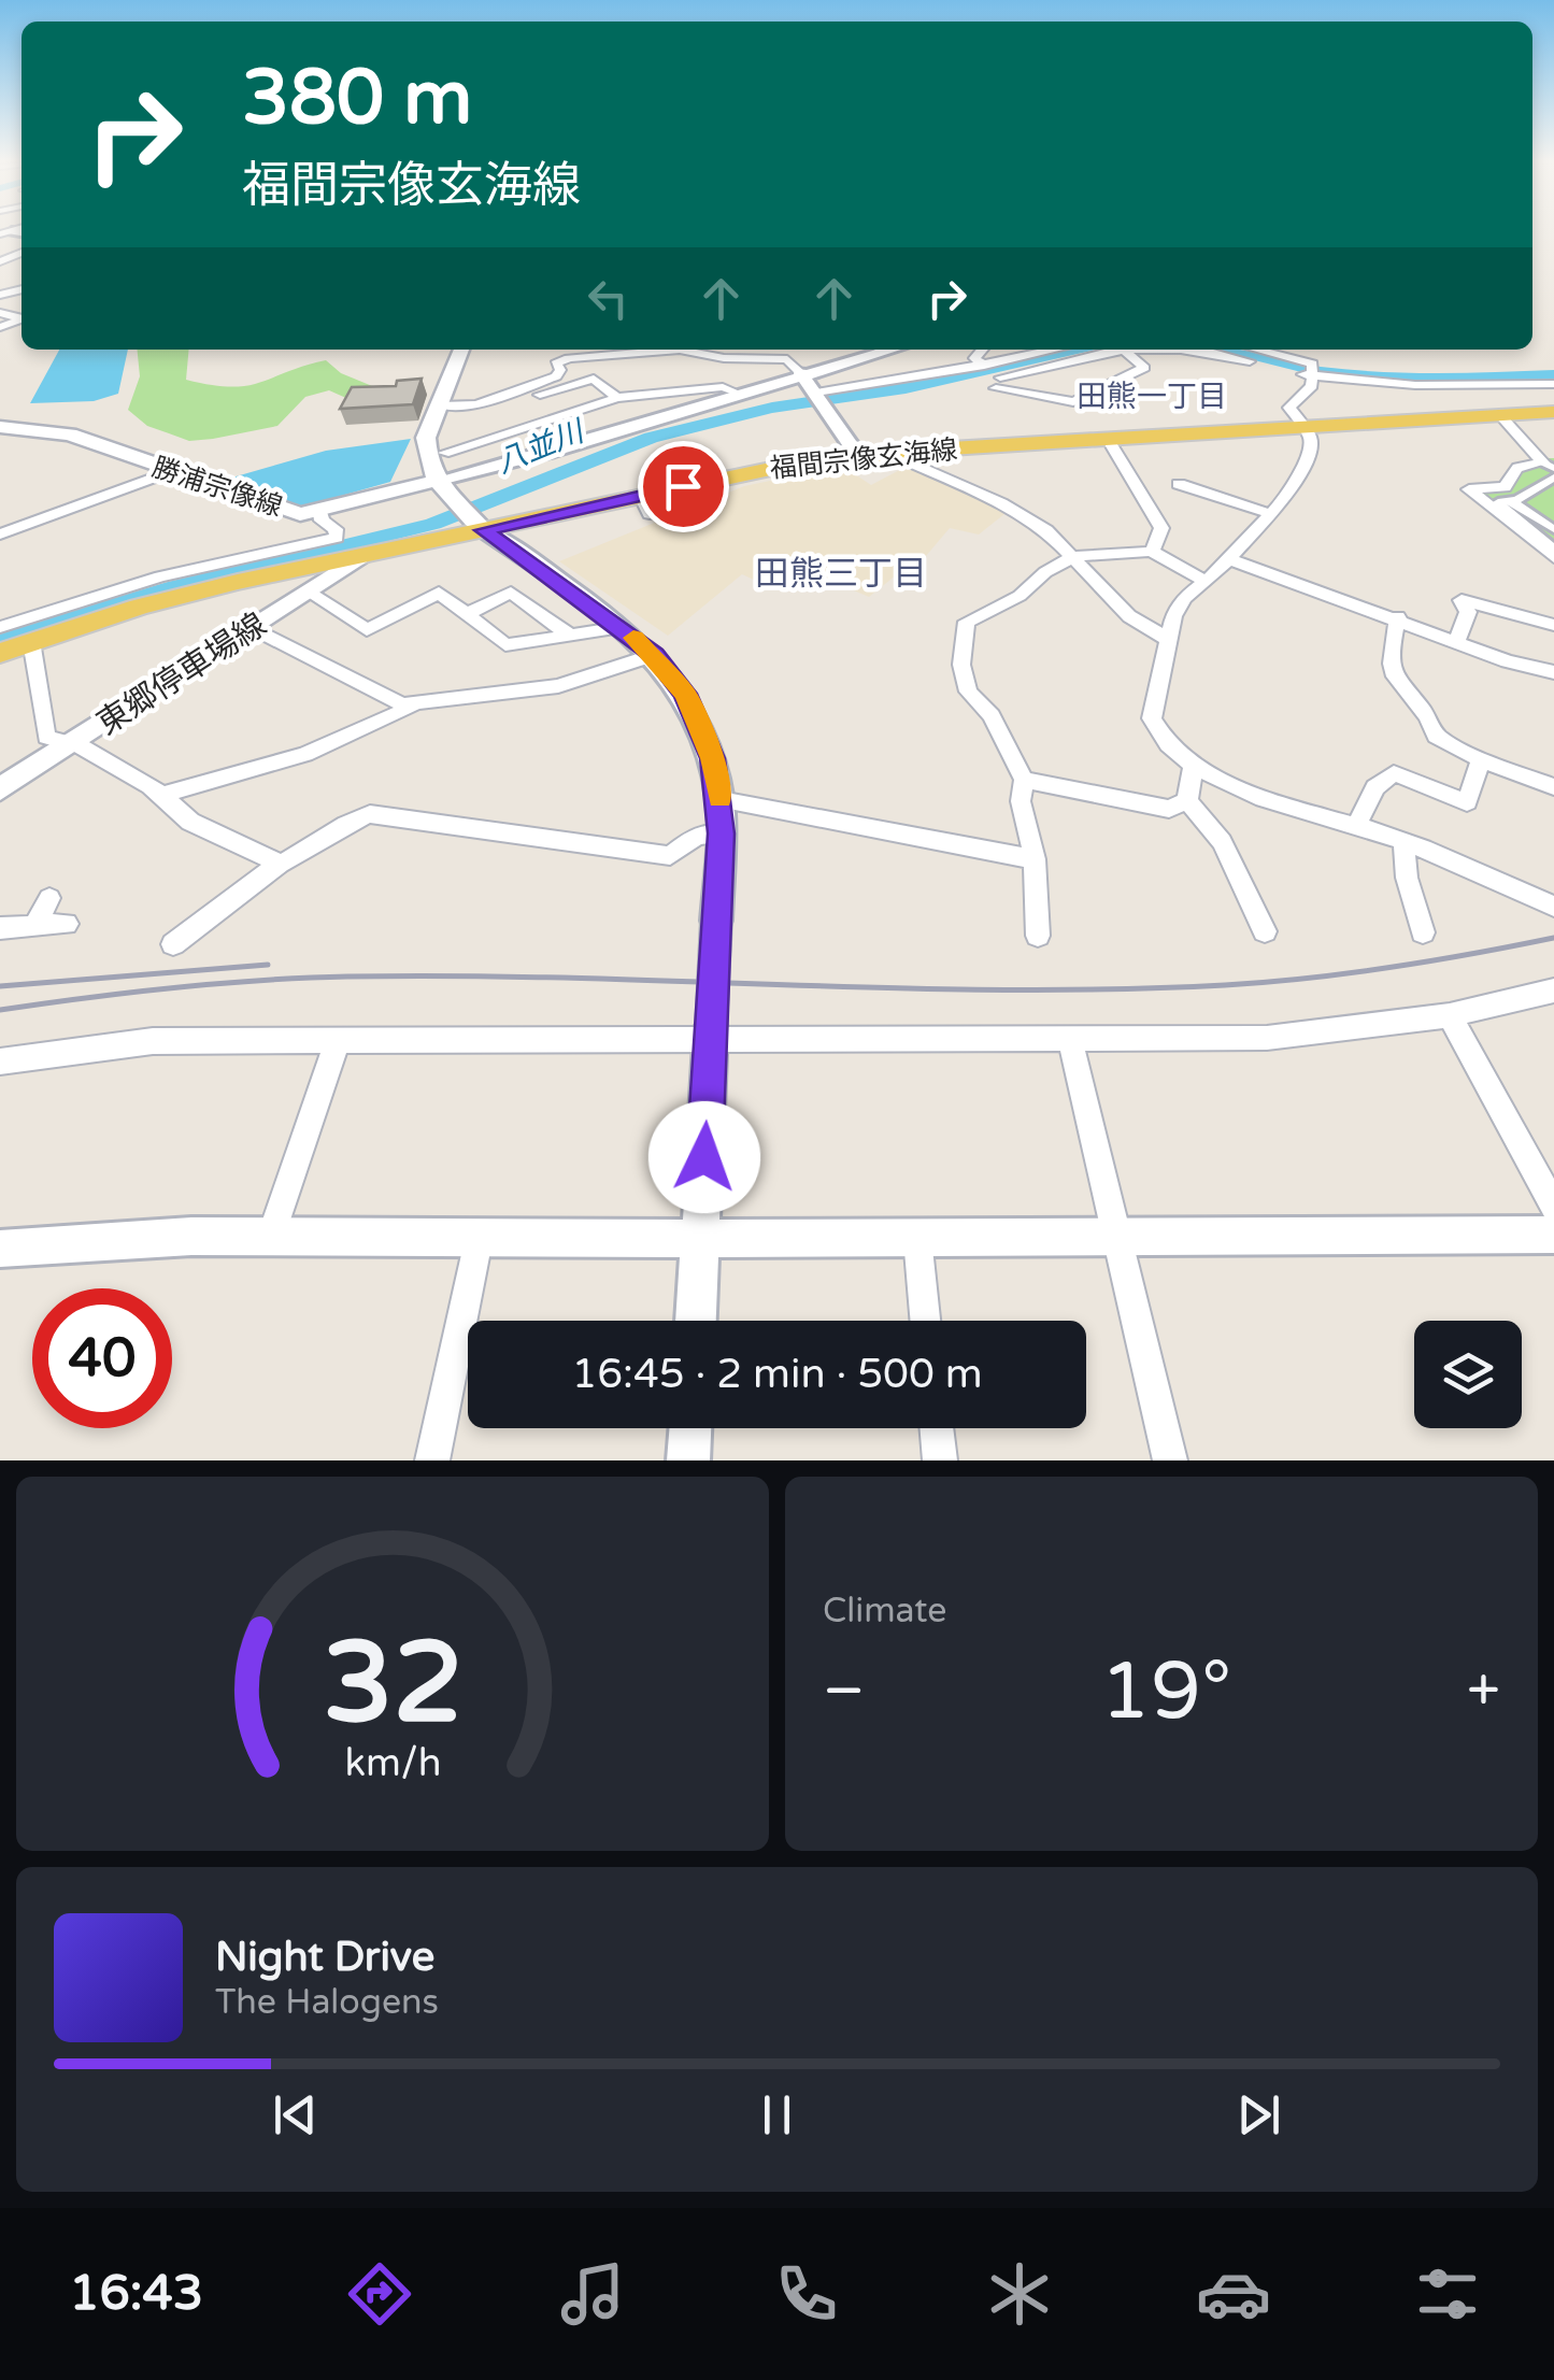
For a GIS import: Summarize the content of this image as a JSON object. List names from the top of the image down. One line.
{"streets":{"main road":["福間宗像玄海線","勝浦宗像線","東郷停車場線"]},"crossings":[["福間宗像玄海線","東郷停車場線"]],"districts":["田熊一丁目","田熊三丁目"],"water":["八並川"],"page":{"turn":["380 m","福間宗像玄海線"],"limit":"40","trip":"16:45 · 2 min · 500 m","tile":"Climate","heat":["−","19°","+"],"song":["Night Drive","The Halogens"],"tabs":"16:43","gauge":["32","km/h"]}}
